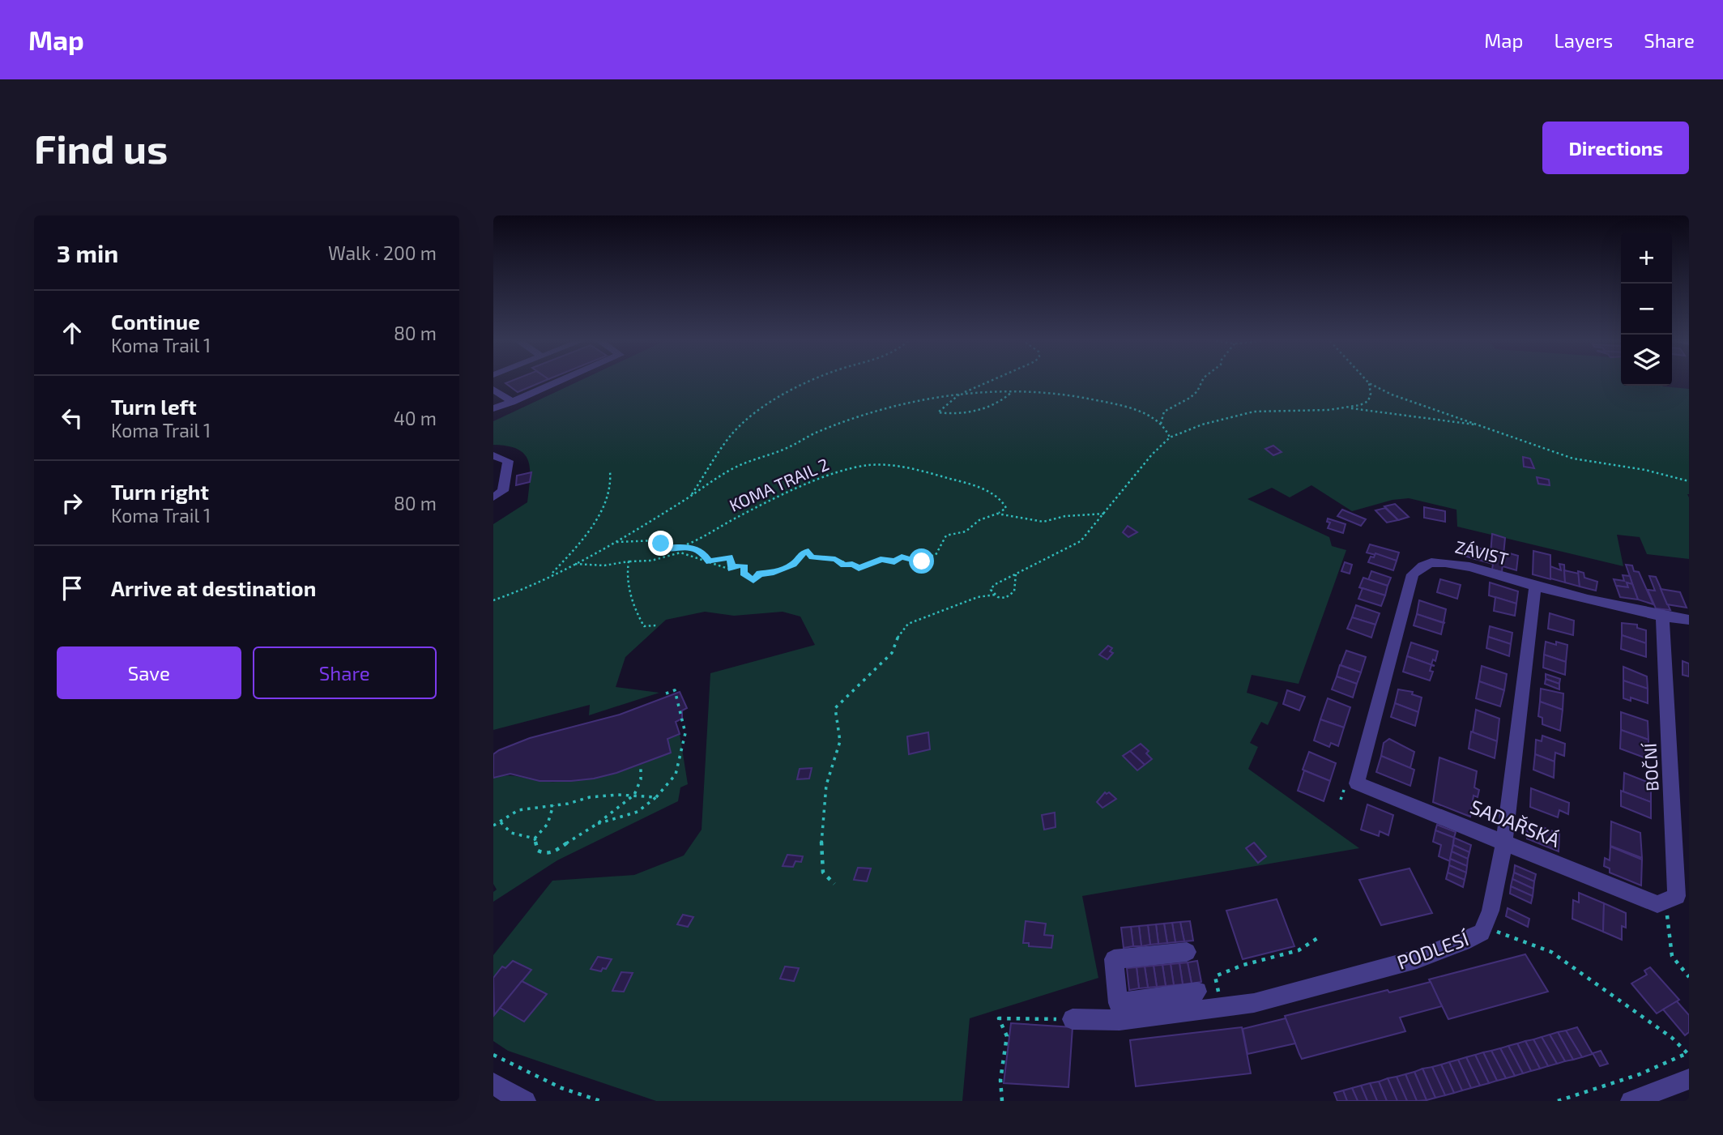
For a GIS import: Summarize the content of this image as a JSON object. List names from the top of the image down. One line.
{"streets":{"street":["ZÁVIST","BOČNÍ","SADAŘSKÁ","PODLESÍ"],"path":["KOMA TRAIL 2"]},"crossings":[["ZÁVIST","BOČNÍ"],["ZÁVIST","SADAŘSKÁ"],["ZÁVIST","PODLESÍ"],["BOČNÍ","SADAŘSKÁ"],["SADAŘSKÁ","PODLESÍ"]],"page":{"header":"Map","nav":["Map","Layers","Share"],"buttons":["Directions",["Save","Share"]],"title":"Find us","heading":["3 min","Walk · 200 m"],"map_buttons":["+","−"],"list":[["Continue","Koma Trail 1","80 m"],["Turn left","Koma Trail 1","40 m"],["Turn right","Koma Trail 1","80 m"],"Arrive at destination"]}}
